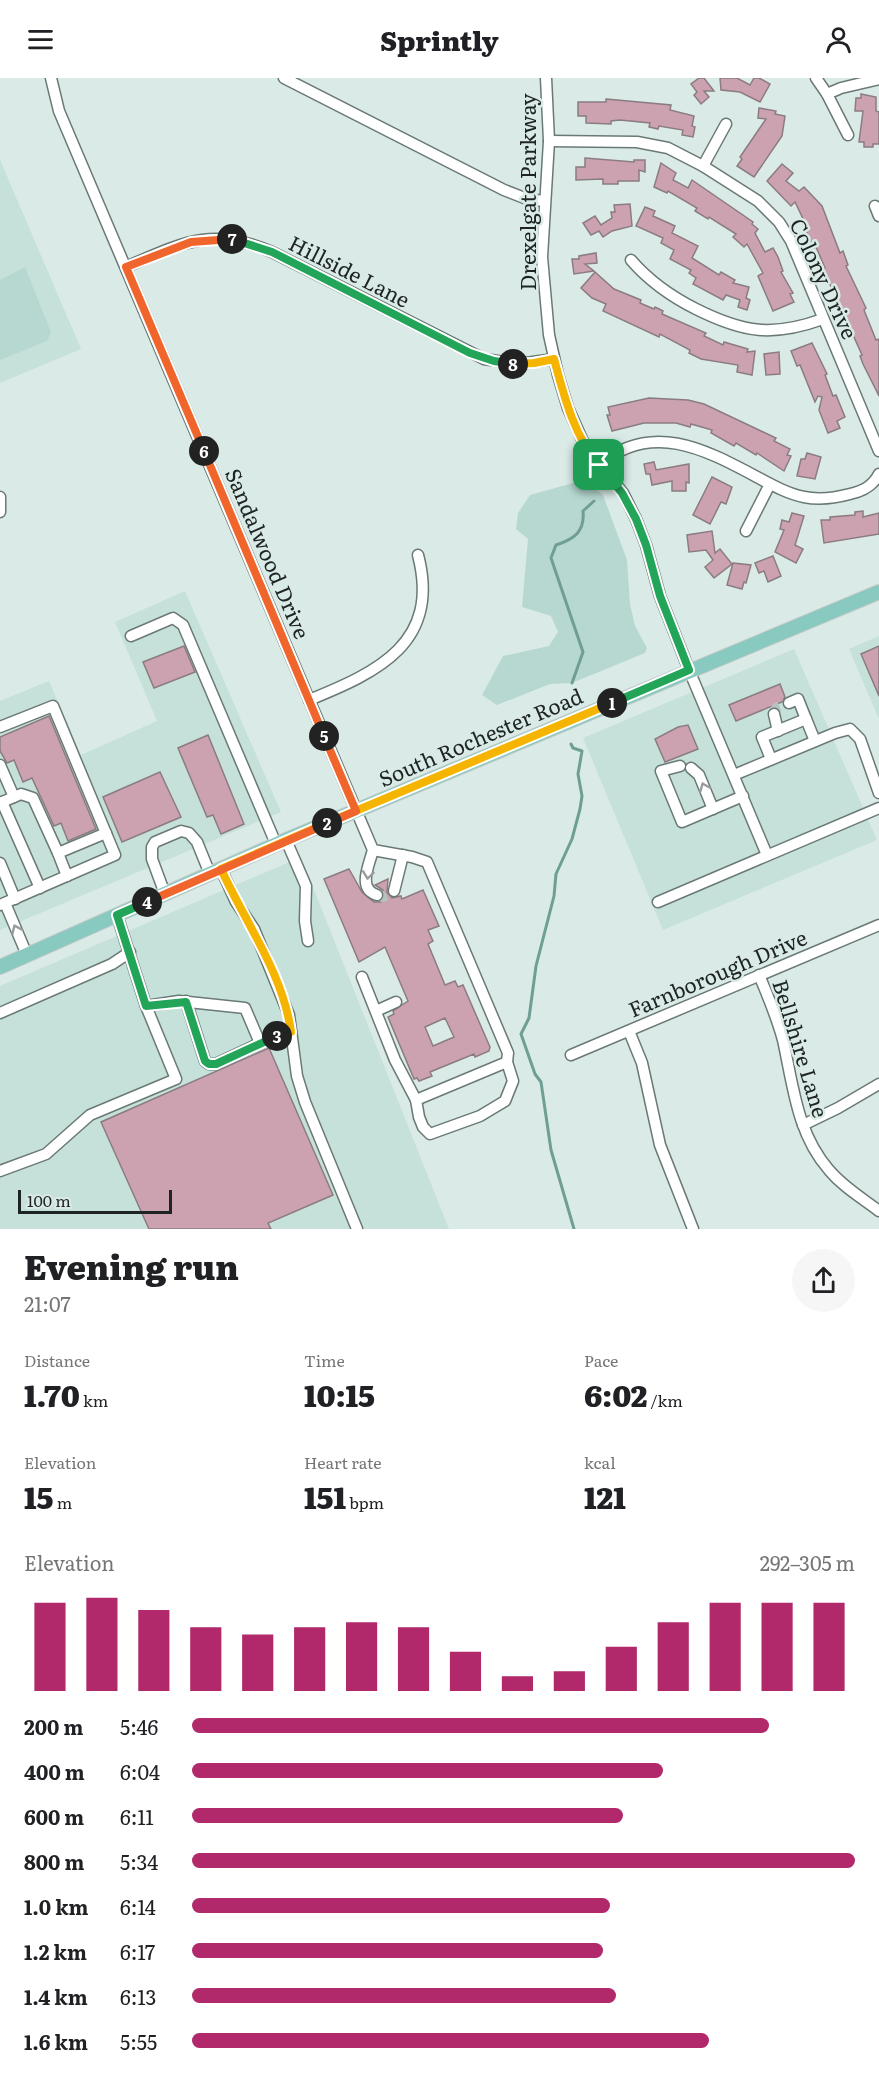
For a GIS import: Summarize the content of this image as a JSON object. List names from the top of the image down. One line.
{"streets":{"main road":["South Rochester Road"],"street":["Drexelgate Parkway","Hillside Lane","Colony Drive","Sandalwood Drive","Farnborough Drive","Bellshire Lane"]},"crossings":[["Drexelgate Parkway","Hillside Lane"],["Drexelgate Parkway","Colony Drive"],["Drexelgate Parkway","South Rochester Road"],["Hillside Lane","Sandalwood Drive"],["Sandalwood Drive","South Rochester Road"],["Farnborough Drive","Bellshire Lane"]],"scale_bar":"100 m","page":{"header":"Sprintly","pins":["7","8","6","1","5","2","4","3"],"scale":"100 m","heading":["Evening run","21:07"],"stats":[["Distance","1.70 km"],["Time","10:15"],["Pace","6:02 /km"],["Elevation","15 m"],["Heart rate","151 bpm"],["kcal","121"]],"chart":["Elevation","292–305 m"],"list":[{"name":"200 m","note":"5:46"},{"name":"400 m","note":"6:04"},{"name":"600 m","note":"6:11"},{"name":"800 m","note":"5:34"},{"name":"1.0 km","note":"6:14"},{"name":"1.2 km","note":"6:17"},{"name":"1.4 km","note":"6:13"},{"name":"1.6 km","note":"5:55"}]}}
